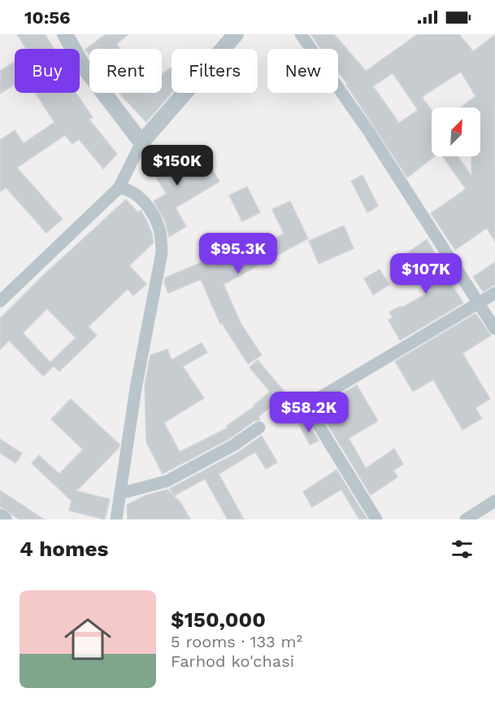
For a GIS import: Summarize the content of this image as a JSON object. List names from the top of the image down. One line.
{"north":"top right","page":{"status":"10:56","chip":["Buy","Rent","Filters","New"],"price":["$150K","$95.3K","$107K","$58.2K"],"heading":"4 homes","list":[{"name":"$150,000","note":"5 rooms · 133 m² · Farhod ko'chasi"}]}}
